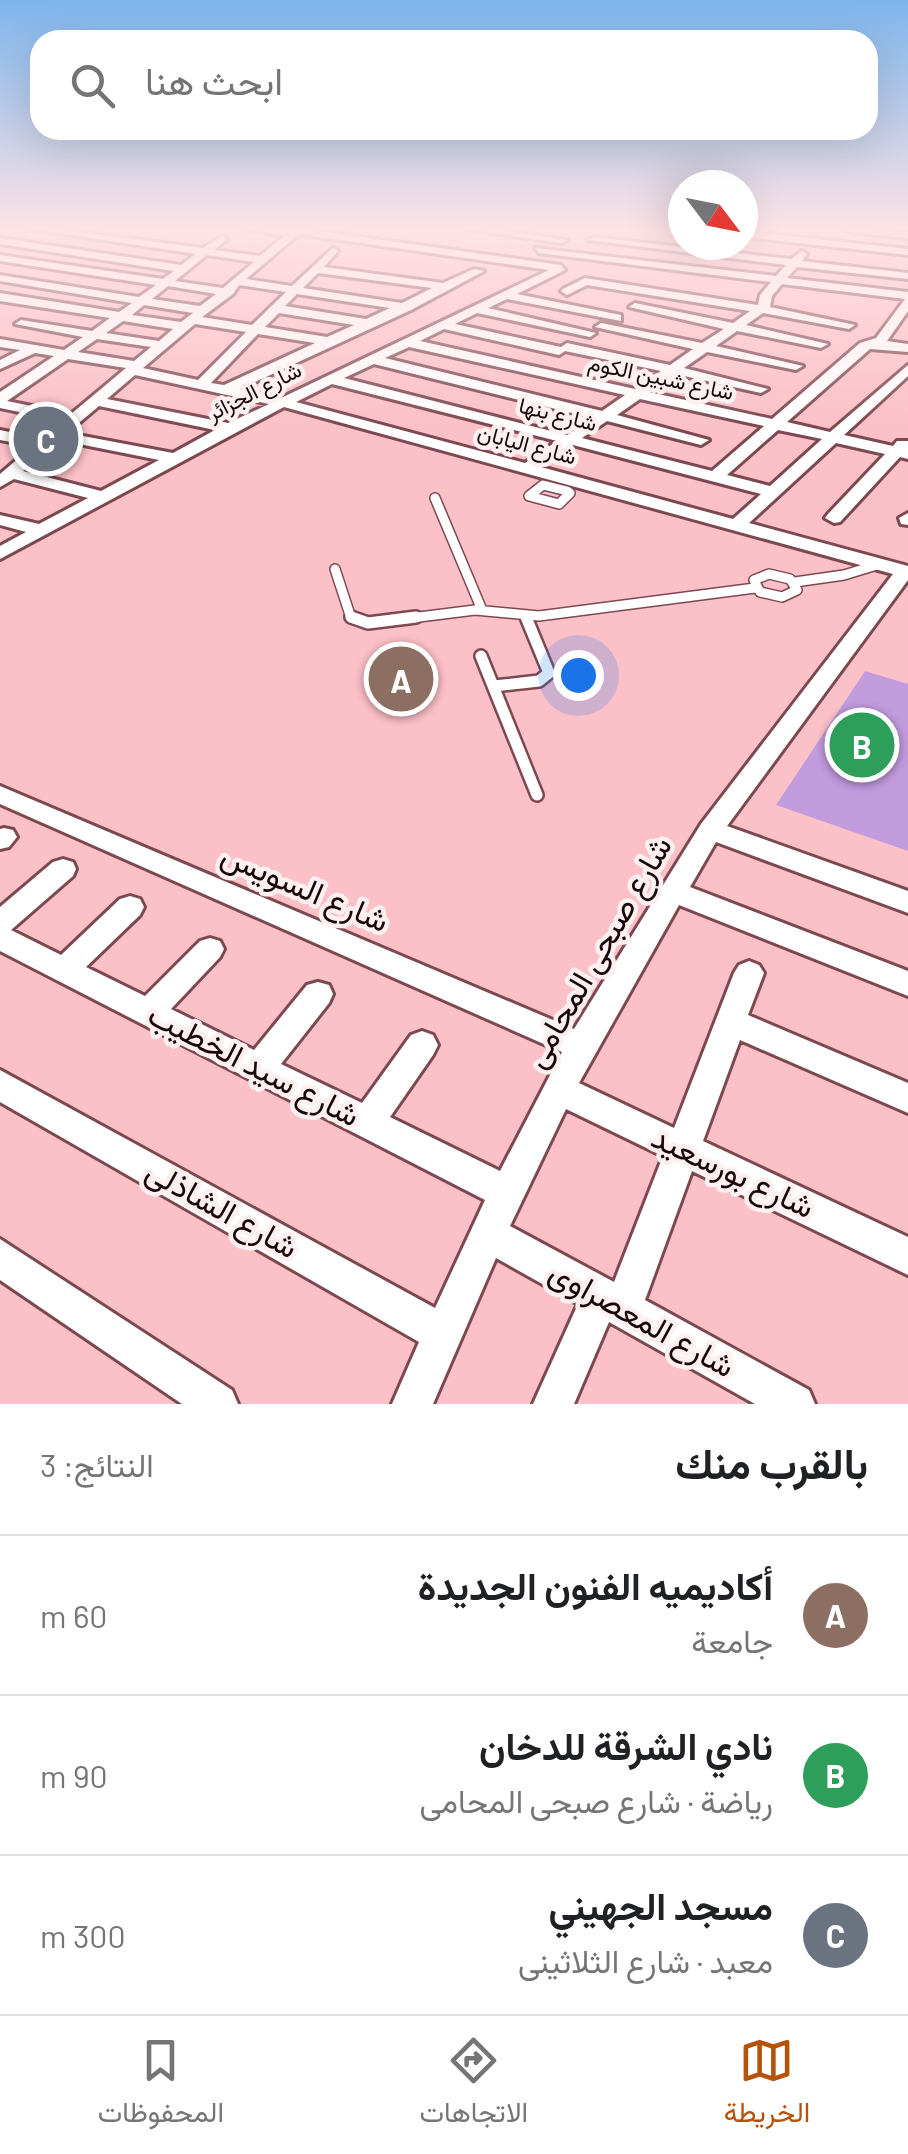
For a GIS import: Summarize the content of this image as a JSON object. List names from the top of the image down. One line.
{"streets":{"street":["شارع شبين الكوم","شارع الجزائر","شارع بنها","شارع اليابان","شارع السويس","شارع صبحى المحامى","شارع سيد الخطيب","شارع بورسعيد","شارع الشاذلى","شارع المعصراوى"]},"crossings":[["شارع شبين الكوم","شارع الجزائر"],["شارع الجزائر","شارع بنها"],["شارع الجزائر","شارع اليابان"],["شارع اليابان","شارع صبحى المحامى"],["شارع السويس","شارع صبحى المحامى"],["شارع صبحى المحامى","شارع سيد الخطيب"],["شارع صبحى المحامى","شارع بورسعيد"],["شارع صبحى المحامى","شارع الشاذلى"],["شارع صبحى المحامى","شارع المعصراوى"]],"north":"bottom right","page":{"search":"ابحث هنا","pins":["C","A","B"],"heading":["بالقرب منك","النتائج: 3"],"list":[{"mark":"A","name":"أكاديميه الفنون الجديدة","note":"جامعة","value":"60 m"},{"mark":"B","name":"نادي الشرقة للدخان","note":"رياضة · شارع صبحى المحامى","value":"90 m"},{"mark":"C","name":"مسجد الجهيني","note":"معبد · شارع الثلاثينى","value":"300 m"}],"nav":["الخريطة","الاتجاهات","المحفوظات"]}}
